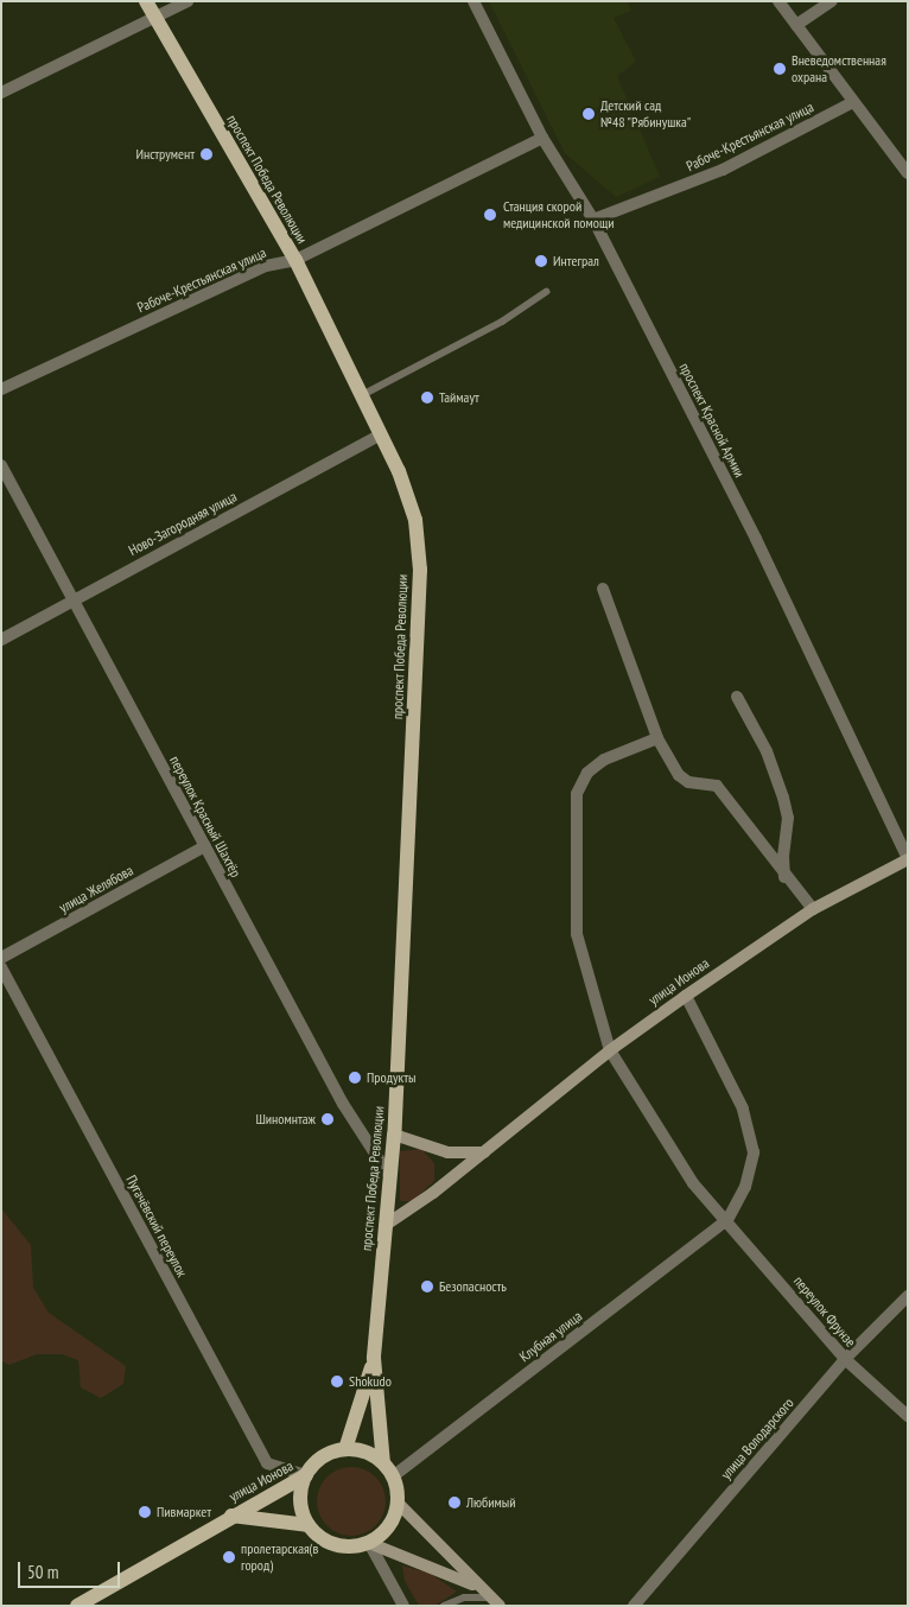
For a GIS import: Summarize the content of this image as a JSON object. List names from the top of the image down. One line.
{"streets":{"main road":["проспект Победа Революции","улица Ионова"],"street":["Рабоче-Крестьянская улица","проспект Красной Армии","Ново-Загородняя улица","переулок Красный Шахтёр","улица Желябова","Пугачёвский переулок","переулок Фрунзе","Клубная улица","улица Володарского"]},"crossings":[["Рабоче-Крестьянская улица","проспект Победа Революции"],["Рабоче-Крестьянская улица","проспект Красной Армии"],["проспект Победа Революции","Ново-Загородняя улица"],["проспект Победа Революции","переулок Красный Шахтёр"],["проспект Победа Революции","улица Ионова"],["проспект Победа Революции","Пугачёвский переулок"],["проспект Победа Революции","Клубная улица"],["проспект Красной Армии","улица Ионова"],["Ново-Загородняя улица","переулок Красный Шахтёр"],["переулок Красный Шахтёр","улица Желябова"],["улица Ионова","Пугачёвский переулок"],["улица Ионова","переулок Фрунзе"],["улица Ионова","Клубная улица"],["Пугачёвский переулок","Клубная улица"],["переулок Фрунзе","Клубная улица"],["переулок Фрунзе","улица Володарского"]],"places":["Вневедомственная охрана","Детский сад №48 \"Рябинушка\"","Инструмент","Станция скорой медицинской помощи","Интеграл","Таймаут","Продукты","Шиномнтаж","Безопасность","Shokudo","Любимый","Пивмаркет","пролетарская(в город)"],"scale_bar":"50 m"}
